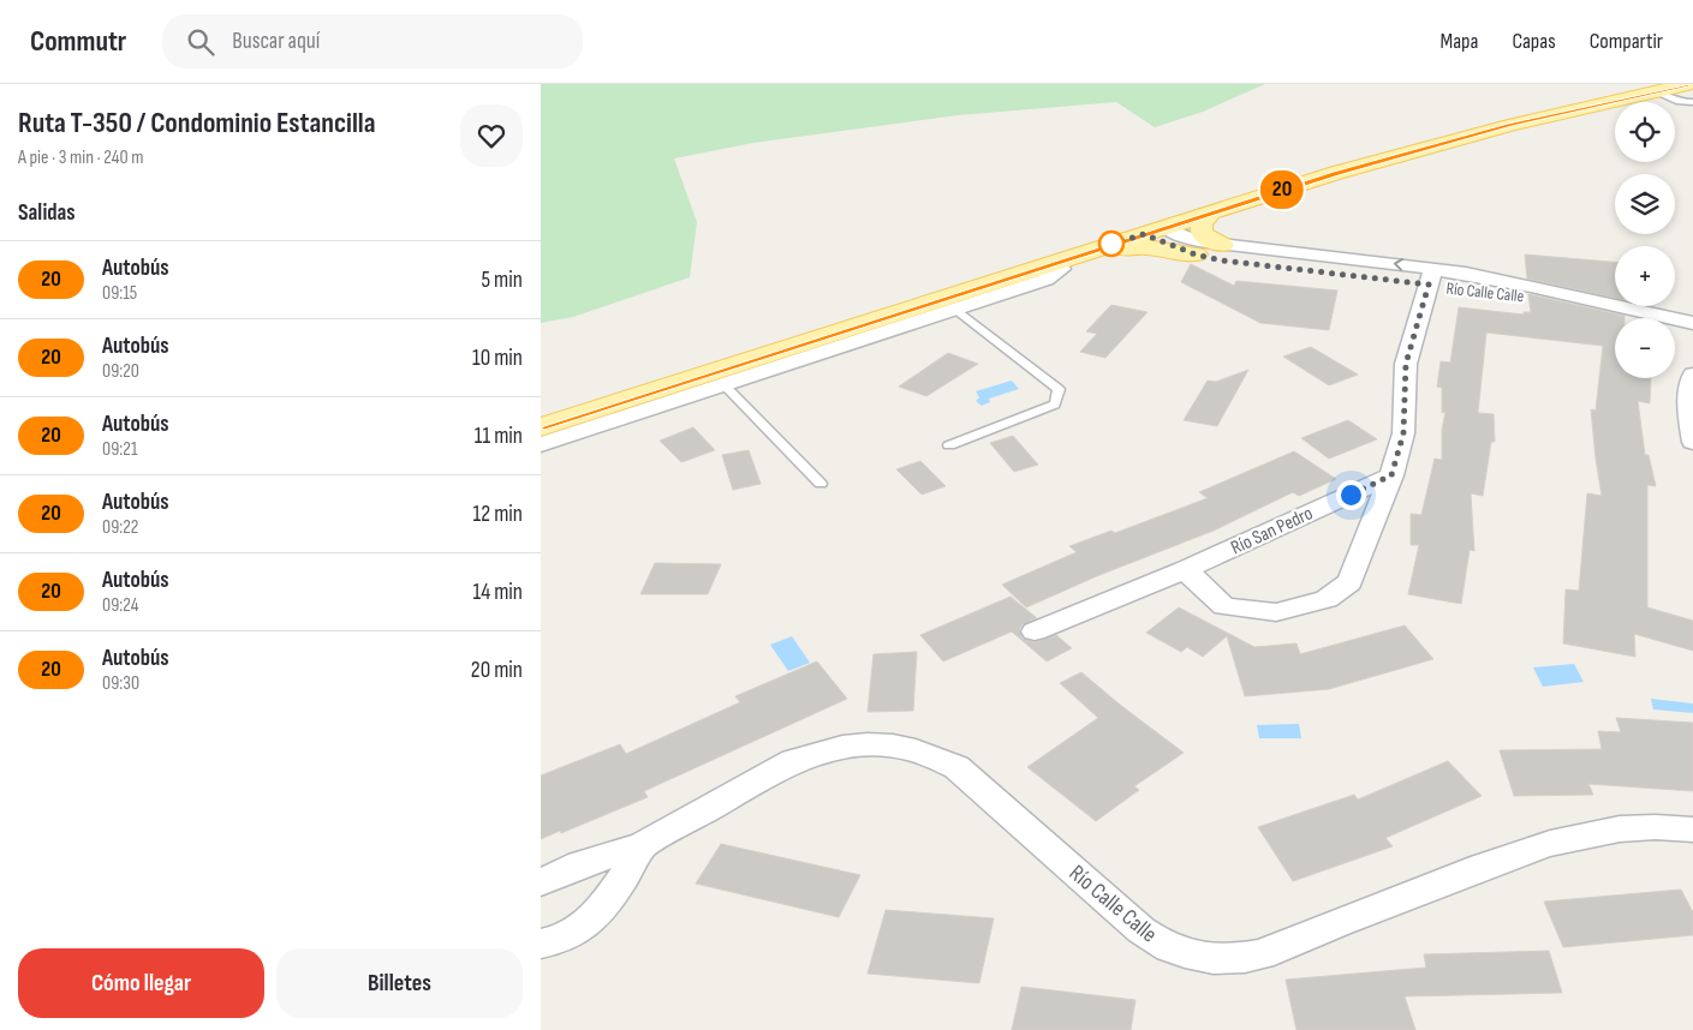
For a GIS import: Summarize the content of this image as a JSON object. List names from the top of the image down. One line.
{"streets":{"street":["Río Calle Calle","Río San Pedro"]},"lines":["bus line 20"],"page":{"header":"Commutr","search":"Buscar aquí","nav":["Mapa","Capas","Compartir"],"heading":[["Ruta T-350 / Condominio Estancilla","A pie · 3 min · 240 m"],"Salidas"],"on_map":"20","map_buttons":["+","−"],"list":[{"mark":"20","name":"Autobús","note":"09:15","value":"5 min"},{"mark":"20","name":"Autobús","note":"09:20","value":"10 min"},{"mark":"20","name":"Autobús","note":"09:21","value":"11 min"},{"mark":"20","name":"Autobús","note":"09:22","value":"12 min"},{"mark":"20","name":"Autobús","note":"09:24","value":"14 min"},{"mark":"20","name":"Autobús","note":"09:30","value":"20 min"}],"buttons":["Cómo llegar","Billetes"]}}
